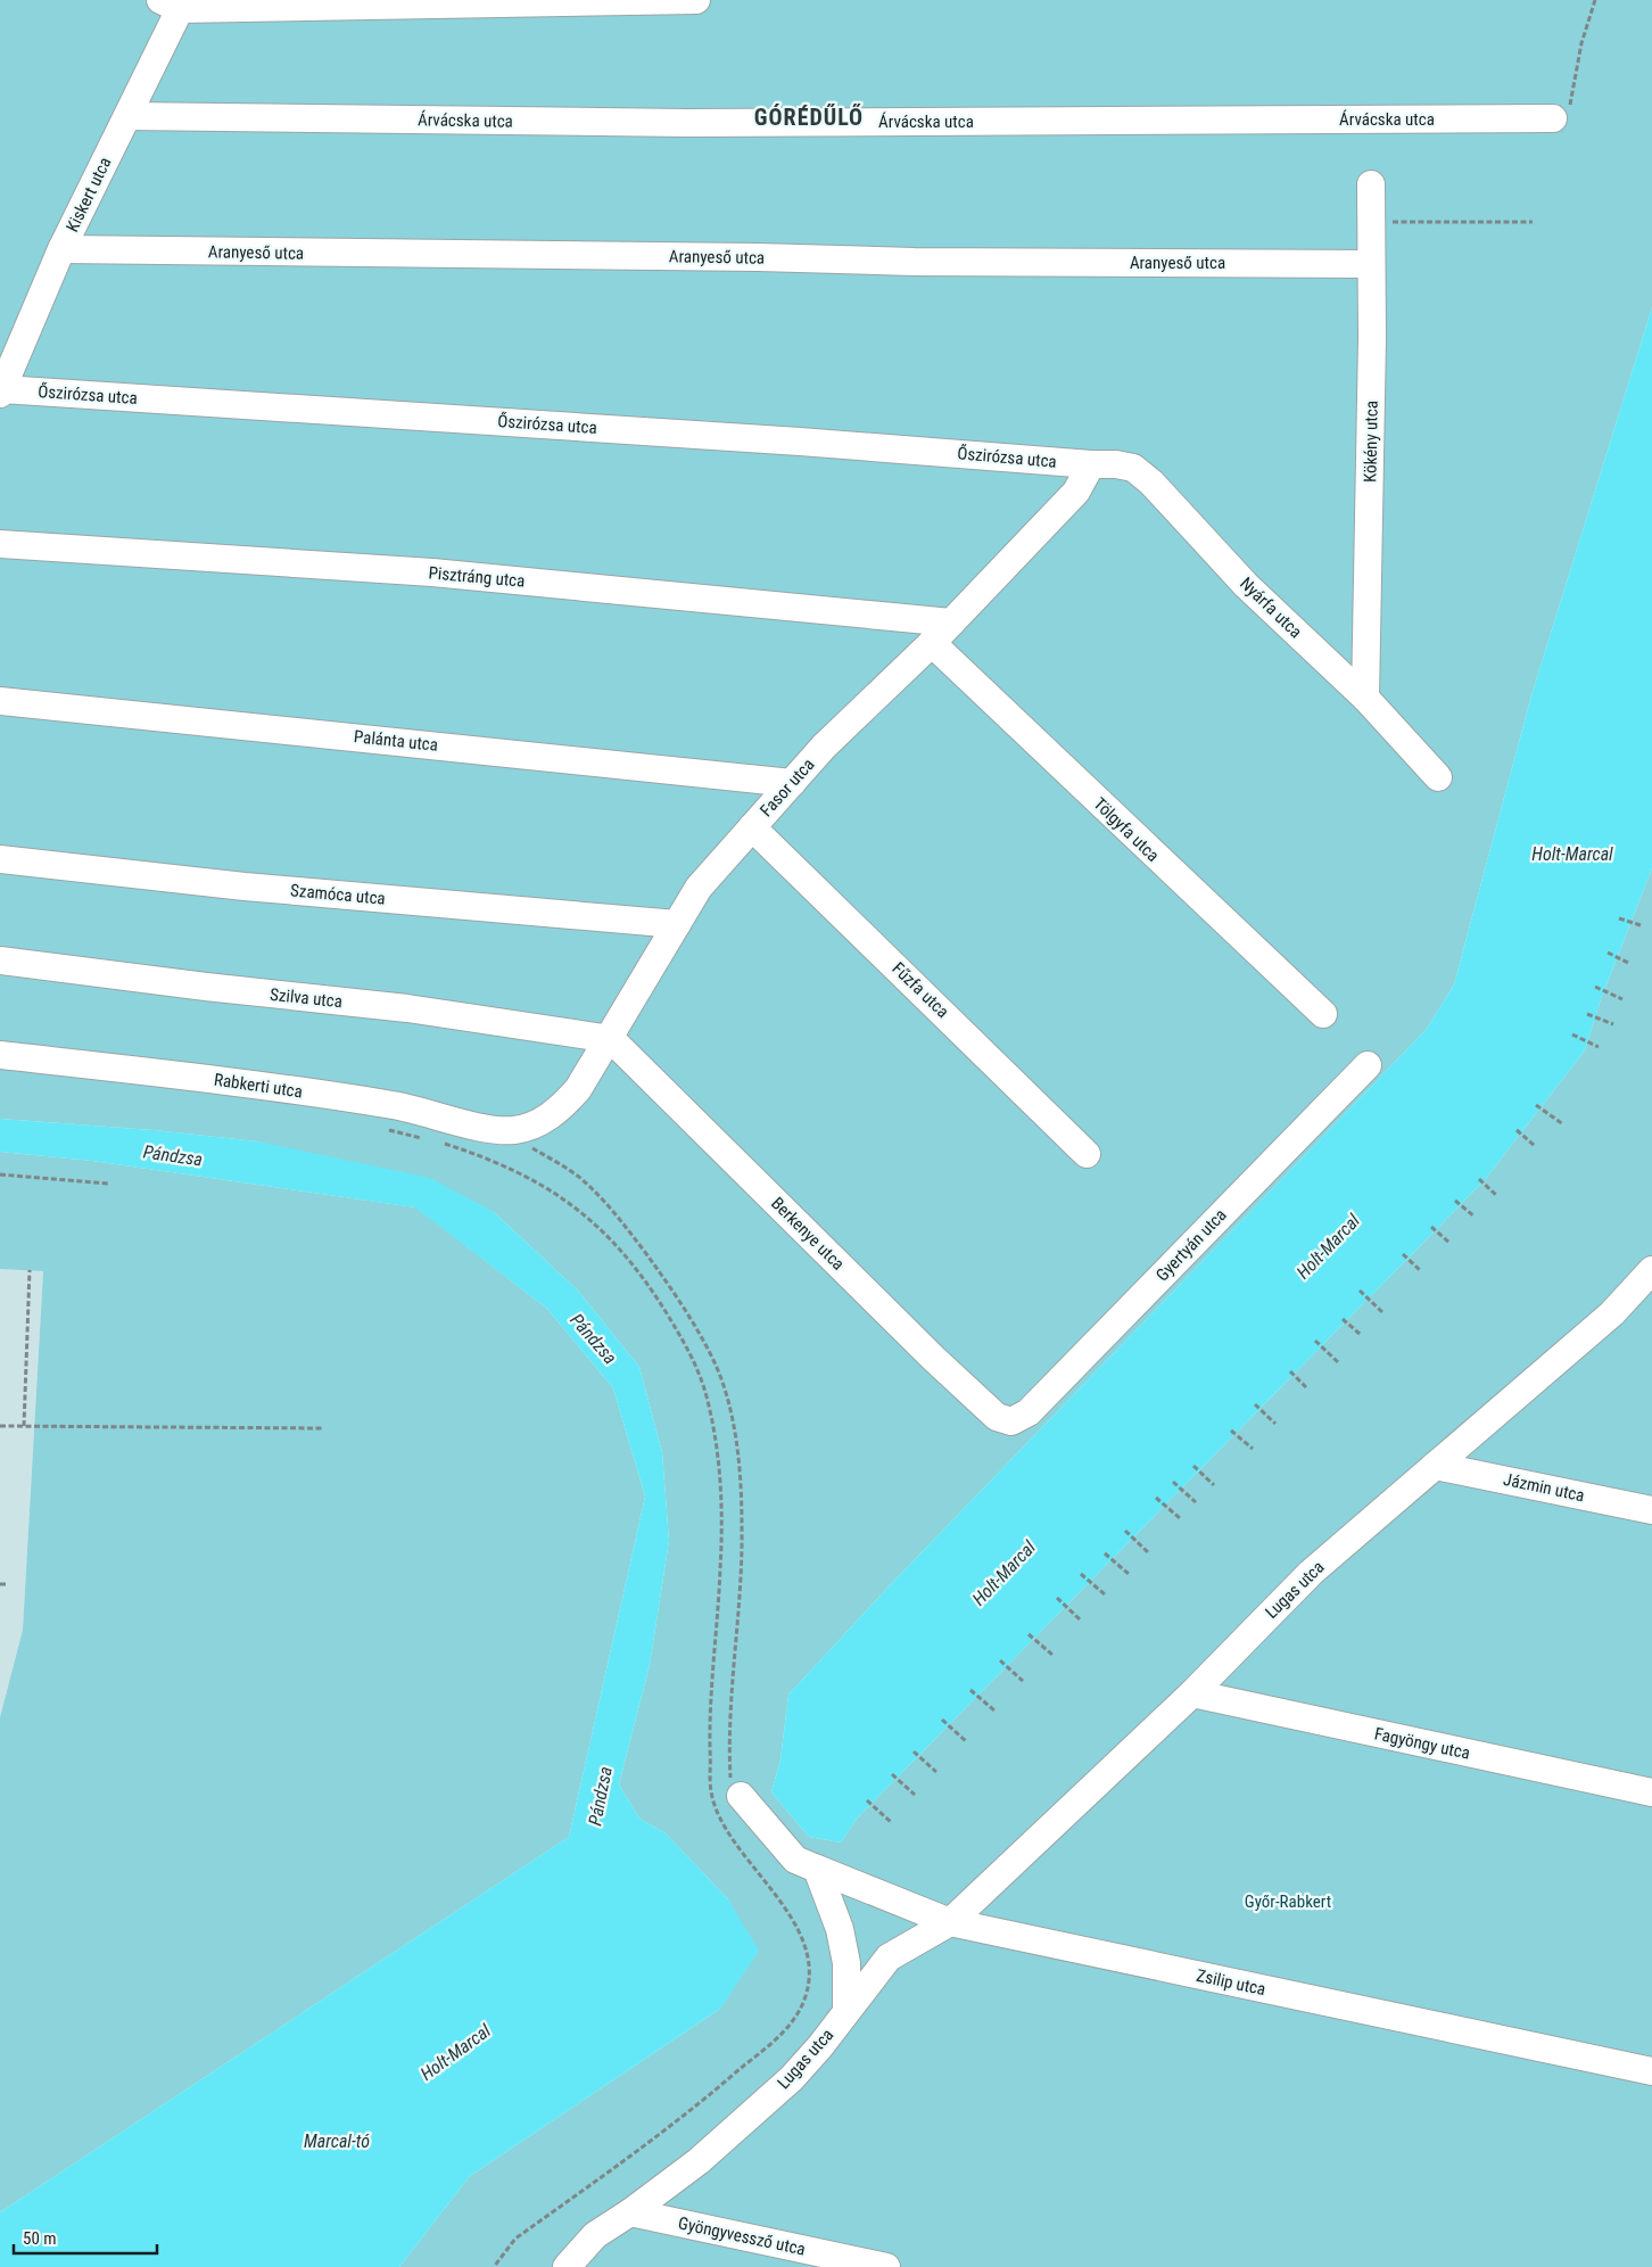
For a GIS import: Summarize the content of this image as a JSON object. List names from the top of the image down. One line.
{"streets":{"street":["Árvácska utca","Kiskert utca","Aranyeső utca","Őszirózsa utca","Kökény utca","Pisztráng utca","Nyárfa utca","Palánta utca","Fasor utca","Tölgyfa utca","Szamóca utca","Fűzfa utca","Szilva utca","Rabkerti utca","Berkenye utca","Gyertyán utca","Jázmin utca","Lugas utca","Fagyöngy utca","Zsilip utca","Gyöngyvessző utca"]},"crossings":[["Árvácska utca","Kiskert utca"],["Kiskert utca","Aranyeső utca"],["Kiskert utca","Őszirózsa utca"],["Aranyeső utca","Kökény utca"],["Őszirózsa utca","Nyárfa utca"],["Őszirózsa utca","Fasor utca"],["Kökény utca","Nyárfa utca"],["Pisztráng utca","Fasor utca"],["Nyárfa utca","Fasor utca"],["Palánta utca","Fasor utca"],["Fasor utca","Tölgyfa utca"],["Fasor utca","Szamóca utca"],["Fasor utca","Fűzfa utca"],["Fasor utca","Szilva utca"],["Fasor utca","Rabkerti utca"],["Fasor utca","Berkenye utca"],["Szilva utca","Berkenye utca"],["Berkenye utca","Gyertyán utca"],["Jázmin utca","Lugas utca"],["Lugas utca","Fagyöngy utca"],["Lugas utca","Zsilip utca"],["Lugas utca","Gyöngyvessző utca"]],"districts":["GÓRÉDŰLŐ"],"water":["Holt-Marcal","Pándzsa","Marcal-tó"],"parks":["Győr-Rabkert"],"scale_bar":"50 m"}
